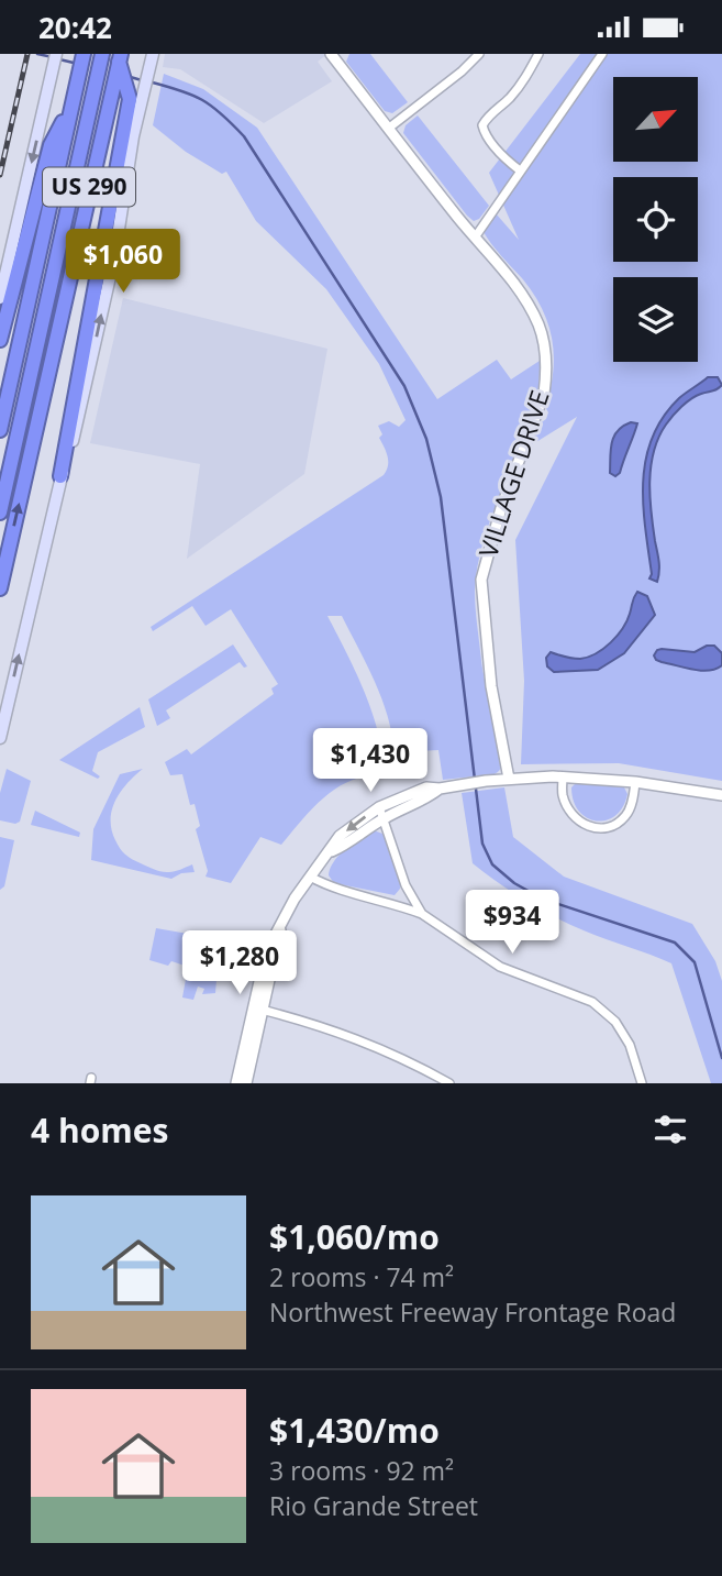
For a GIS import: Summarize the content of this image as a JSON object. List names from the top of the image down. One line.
{"streets":{"highway":["US 290"],"street":["VILLAGE DRIVE"]},"north":"top right","page":{"status":"20:42","price":["$1,060","$1,430","$934","$1,280"],"heading":"4 homes","list":[{"name":"$1,060/mo","note":"2 rooms · 74 m² · Northwest Freeway Frontage Road"},{"name":"$1,430/mo","note":"3 rooms · 92 m² · Rio Grande Street"}]}}
